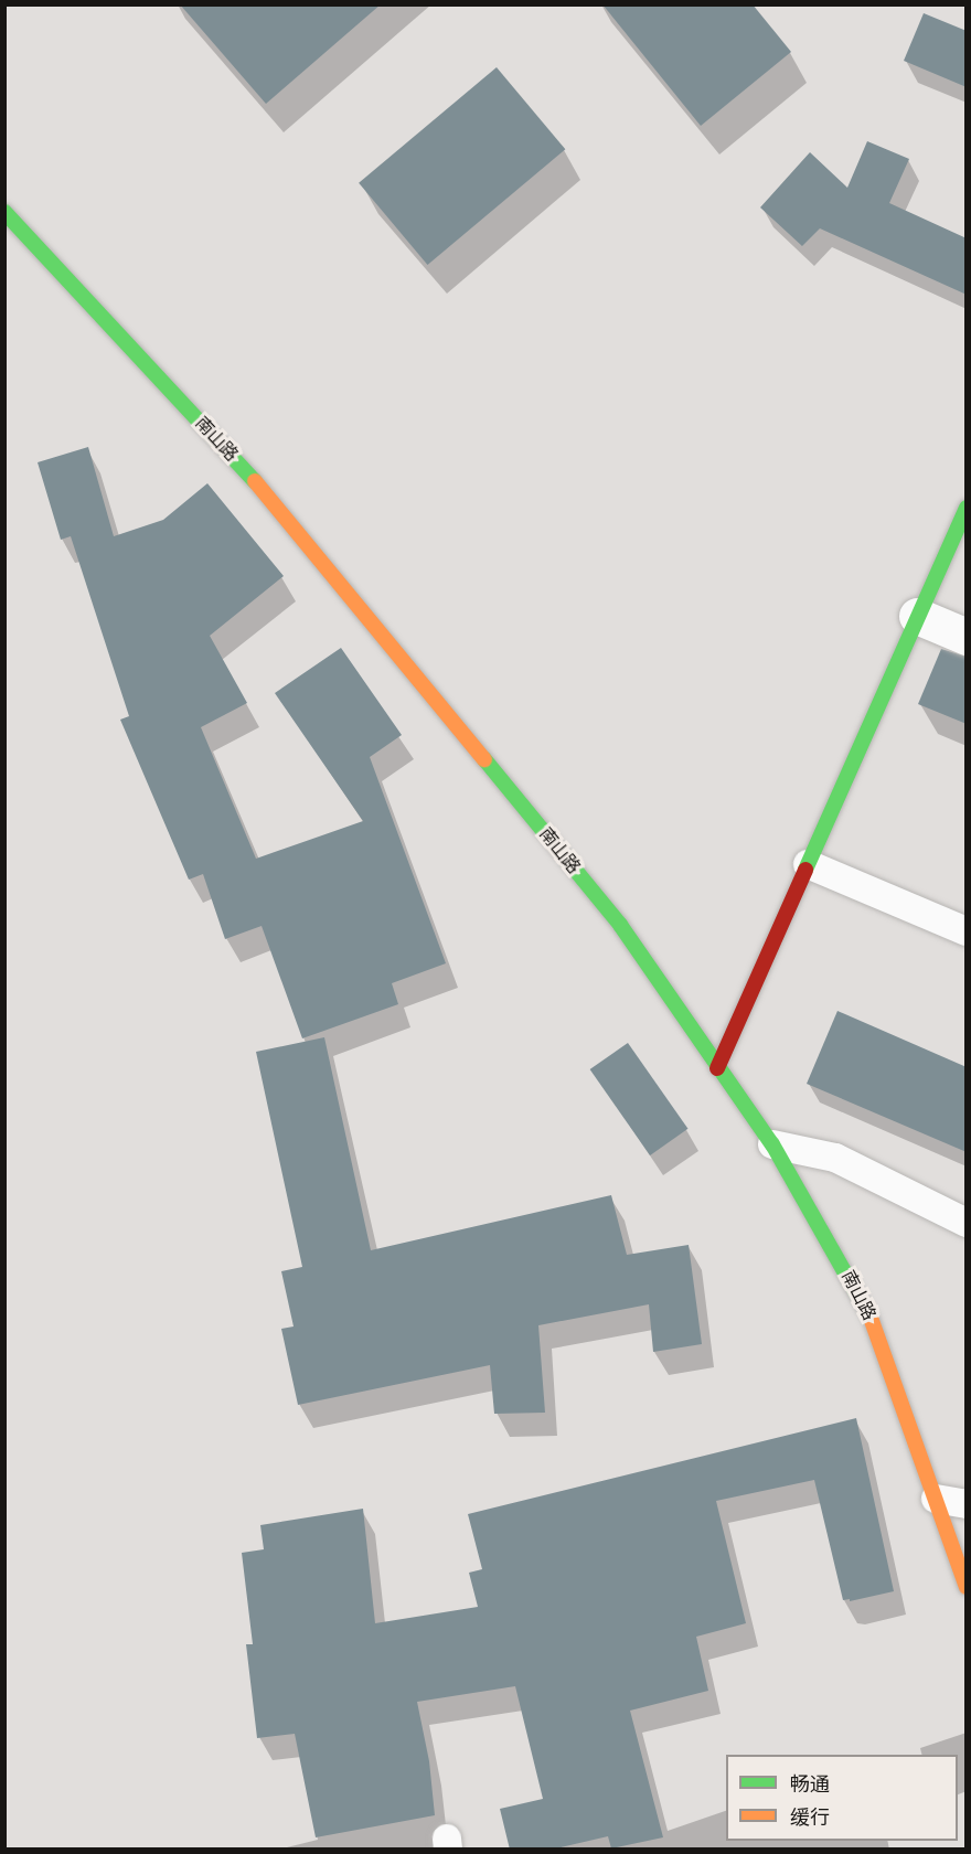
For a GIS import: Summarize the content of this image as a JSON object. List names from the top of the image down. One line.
{"streets":{"street":["南山路"]},"legend":["畅通","缓行"]}
